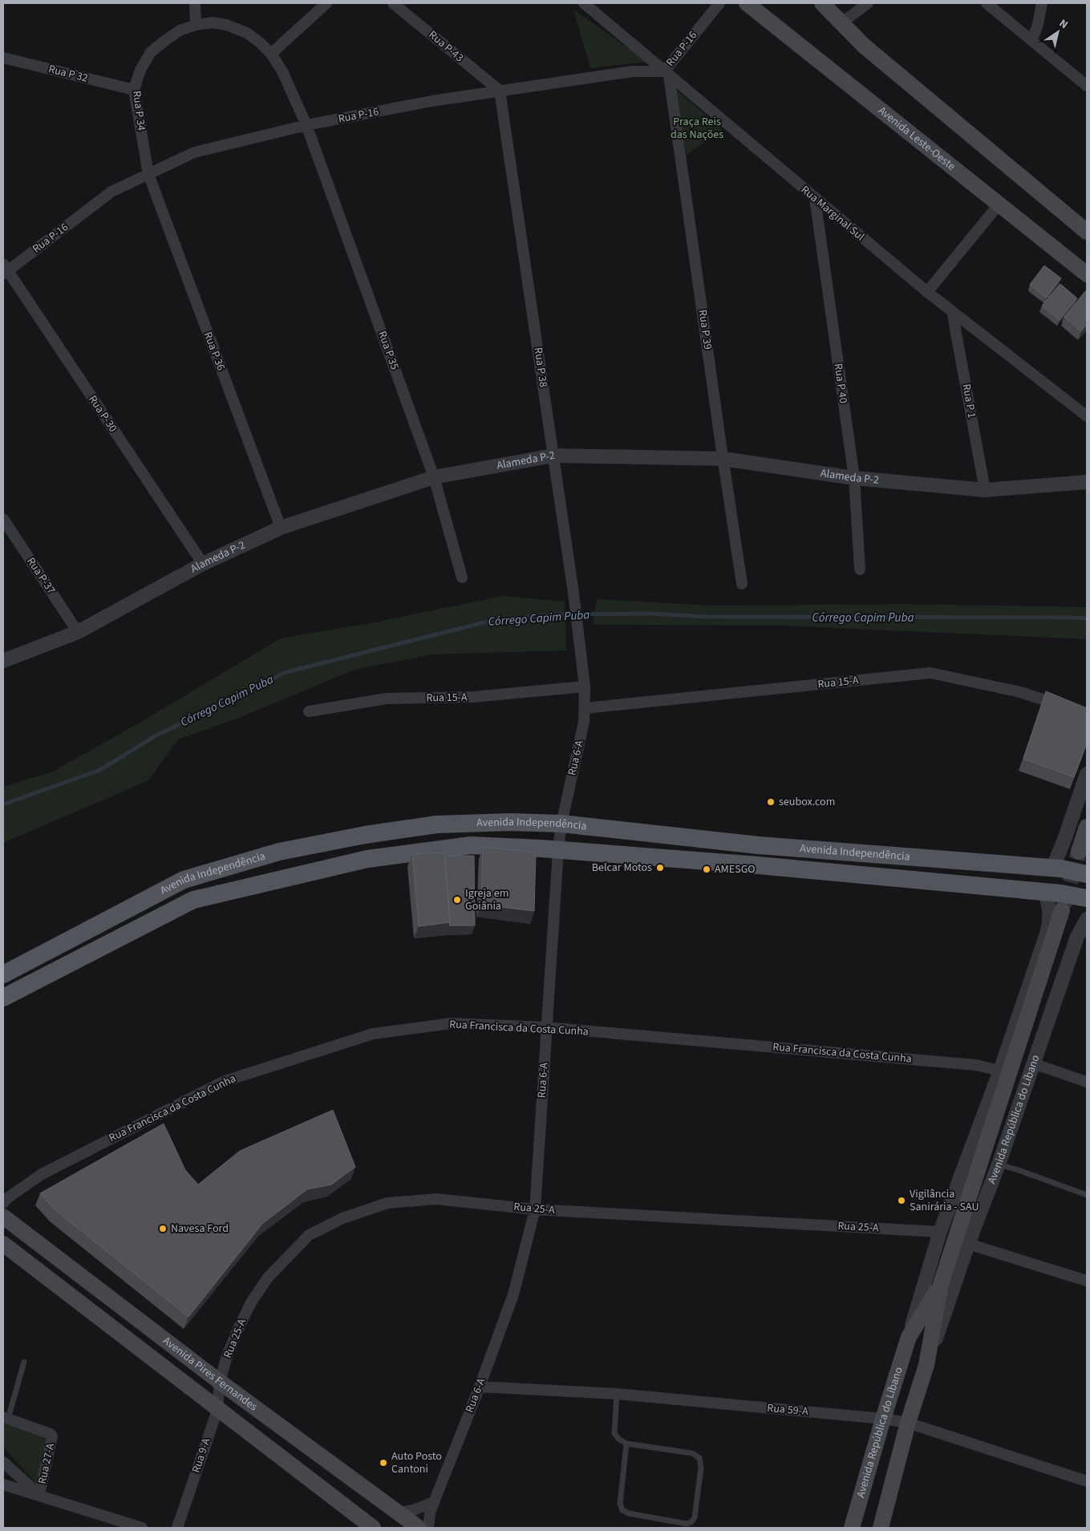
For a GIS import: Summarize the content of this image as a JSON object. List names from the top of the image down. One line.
{"streets":{"main road":["Avenida Leste-Oeste","Avenida Independência","Avenida República do Líbano","Avenida Pires Fernandes"],"street":["Rua P-43","Rua P-16","Rua P 32","Rua P 34","Rua Marginal Sul","Rua P 39","Rua P 35","Rua P 36","Rua P 38","Rua P 40","Rua P 1","Rua P-30","Alameda P-2","Rua P-37","Rua 15-A","Rua 6-A","Rua Francisca da Costa Cunha","Rua 25-A","Rua 59-A","Rua 9-A","Rua 27-A"]},"crossings":[["Rua P-43","Rua P-16"],["Rua P-43","Rua P 38"],["Rua P-16","Rua P 34"],["Rua P-16","Rua Marginal Sul"],["Rua P-16","Rua P 39"],["Rua P-16","Rua P 35"],["Rua P-16","Rua P 36"],["Rua P-16","Rua P 38"],["Rua P-16","Rua P-30"],["Rua P 32","Rua P 34"],["Rua P 34","Rua P 35"],["Rua P 34","Rua P 36"],["Rua Marginal Sul","Rua P 39"],["Rua Marginal Sul","Rua P 40"],["Rua Marginal Sul","Rua P 1"],["Rua P 39","Alameda P-2"],["Rua P 35","Alameda P-2"],["Rua P 36","Alameda P-2"],["Rua P 38","Alameda P-2"],["Rua P 38","Rua 6-A"],["Rua P 40","Alameda P-2"],["Rua P 1","Alameda P-2"],["Rua P-30","Alameda P-2"],["Alameda P-2","Rua P-37"],["Rua 15-A","Rua 6-A"],["Rua 6-A","Avenida Independência"],["Rua 6-A","Rua Francisca da Costa Cunha"],["Rua 6-A","Rua 25-A"],["Rua 6-A","Rua 59-A"],["Avenida Independência","Avenida República do Líbano"],["Rua Francisca da Costa Cunha","Avenida República do Líbano"],["Avenida República do Líbano","Rua 25-A"],["Avenida República do Líbano","Rua 59-A"],["Rua 25-A","Avenida Pires Fernandes"],["Rua 25-A","Rua 9-A"],["Avenida Pires Fernandes","Rua 9-A"]],"water":["Córrego Capim Puba"],"parks":["Praça Reis das Nações"],"places":["seubox.com","Belcar Motos","AMESGO","Igreja em Goiânia","Vigilância Sanirária - SAU","Navesa Ford","Auto Posto Cantoni"],"north":"top right"}
